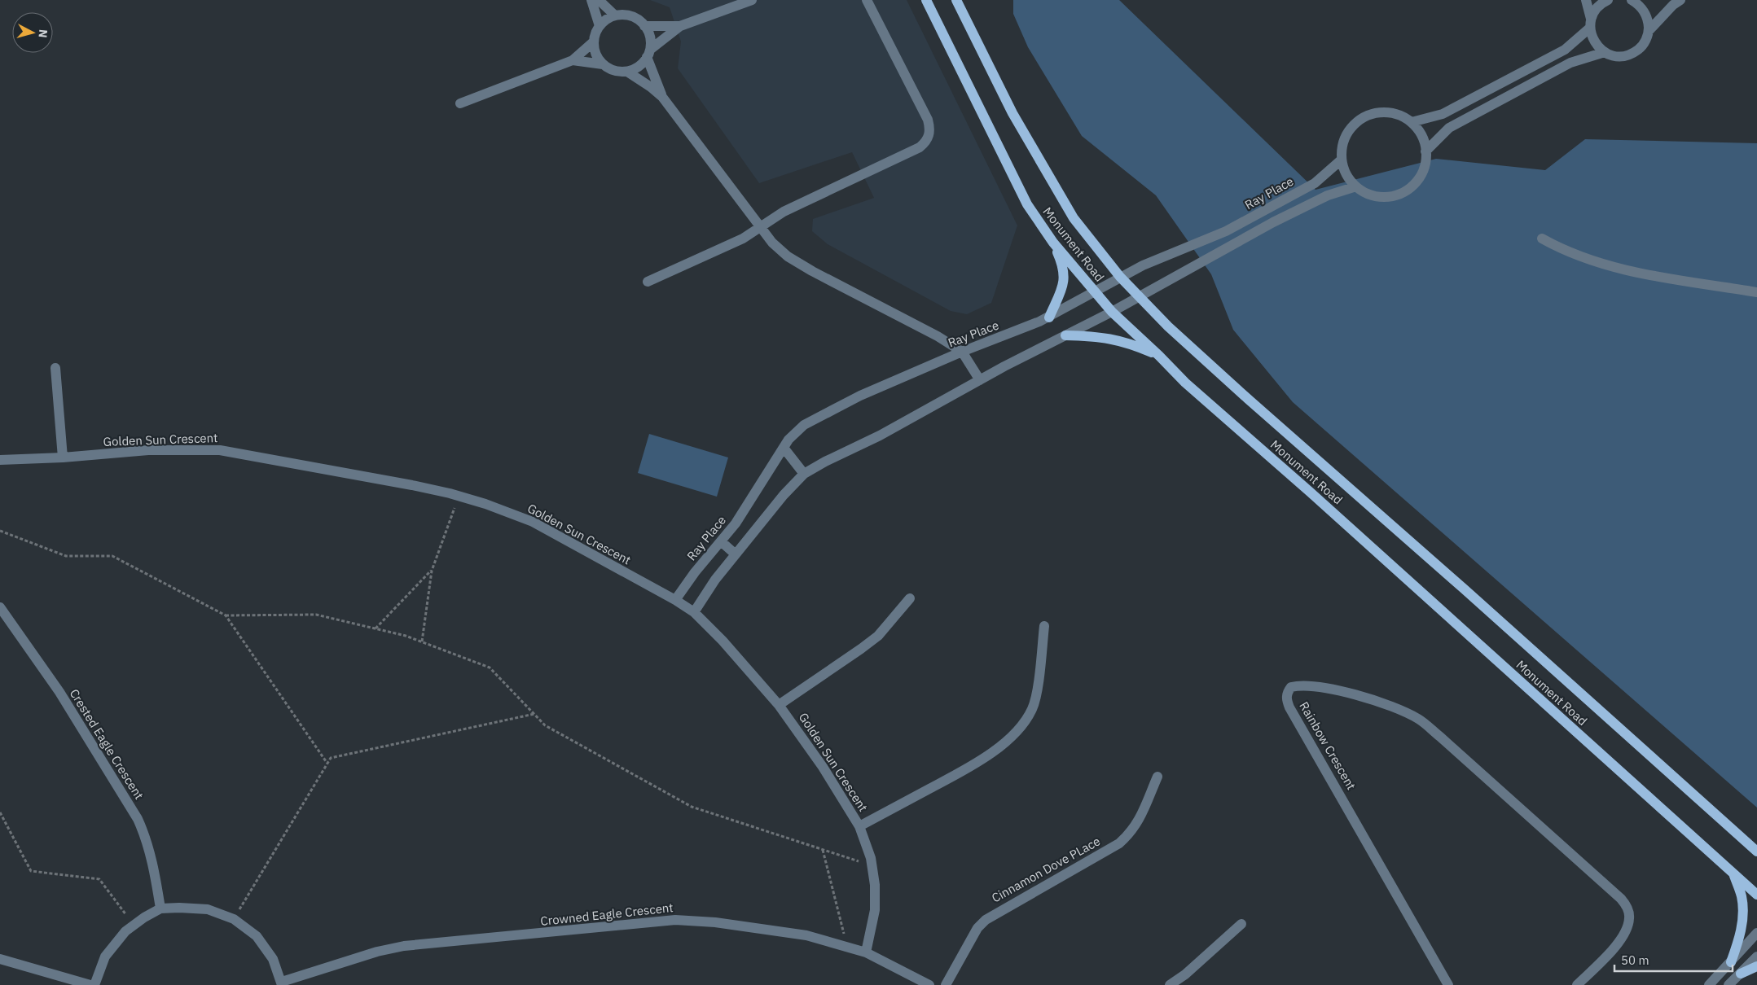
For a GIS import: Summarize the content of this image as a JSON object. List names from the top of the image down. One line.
{"streets":{"main road":["Monument Road"],"street":["Ray Place","Golden Sun Crescent","Crested Eagle Crescent","Rainbow Crescent","Cinnamon Dove PLace","Crowned Eagle Crescent"]},"crossings":[["Ray Place","Monument Road"],["Ray Place","Golden Sun Crescent"],["Golden Sun Crescent","Crowned Eagle Crescent"]],"scale_bar":"50 m","north":"right"}
